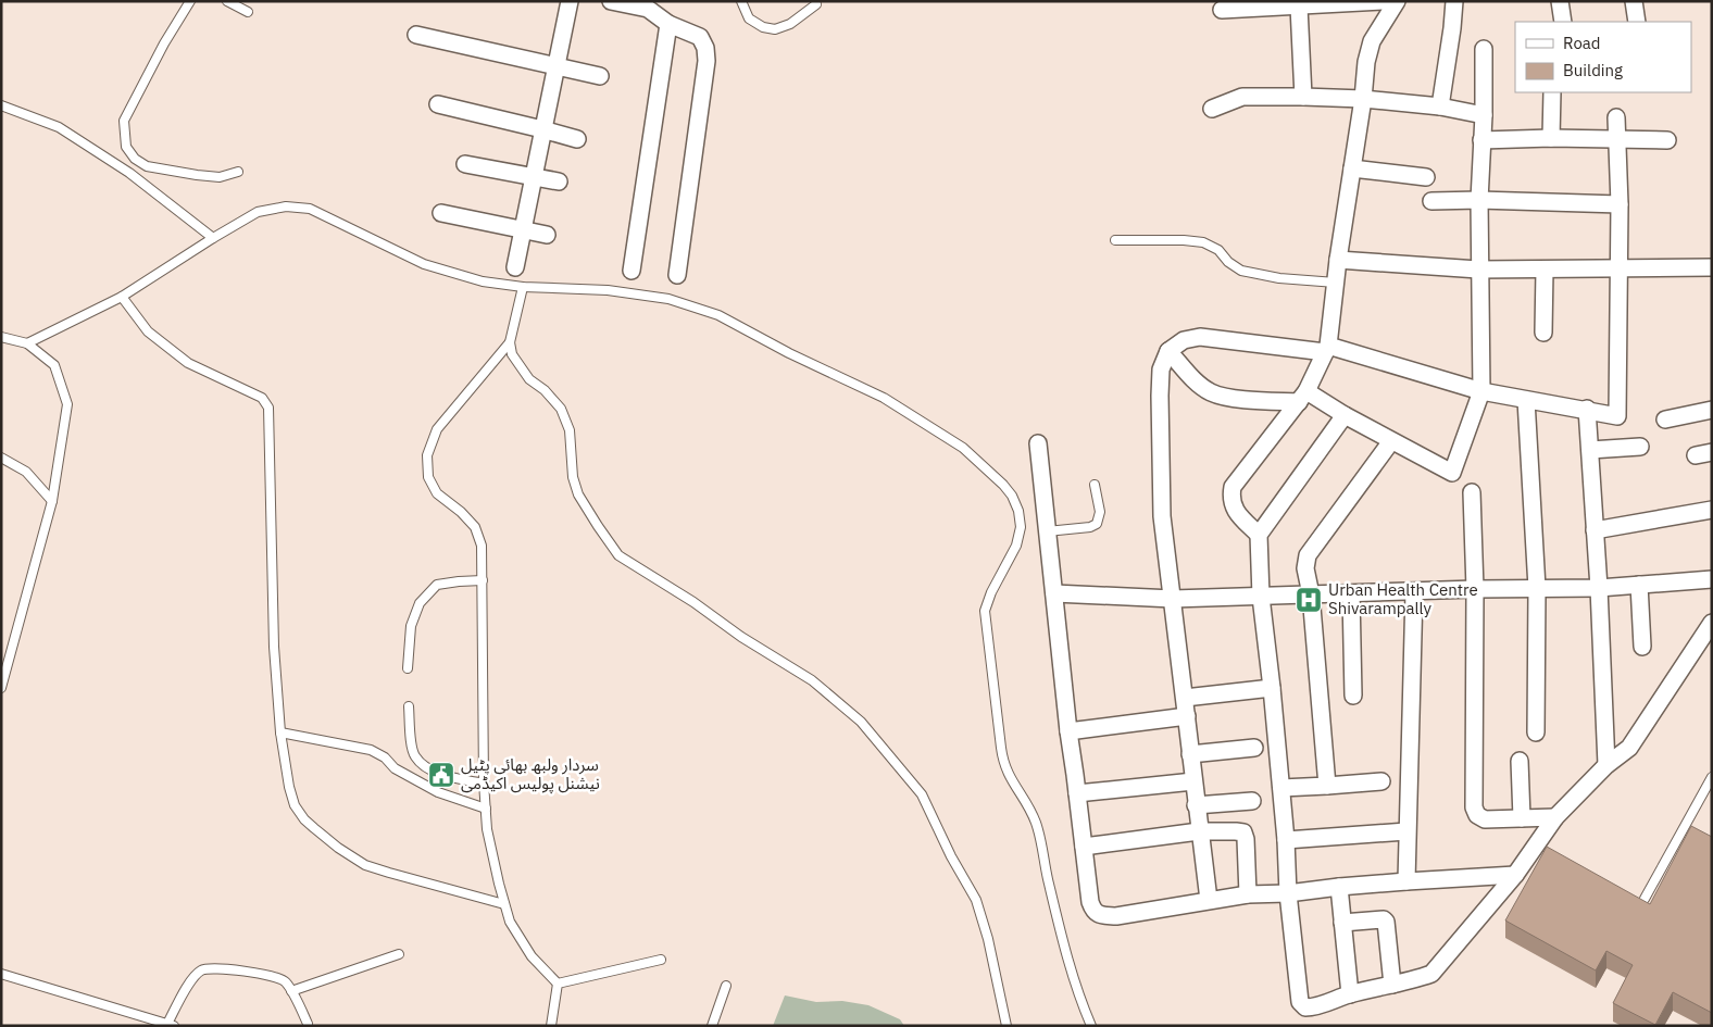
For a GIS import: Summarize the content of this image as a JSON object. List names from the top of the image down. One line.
{"places":{"hospital":["Urban Health Centre Shivarampally"],"public building":["سردار ولبھ بھائی پٹیل نیشنل پولیس اکیڈمی"]},"legend":["Road","Building"]}
